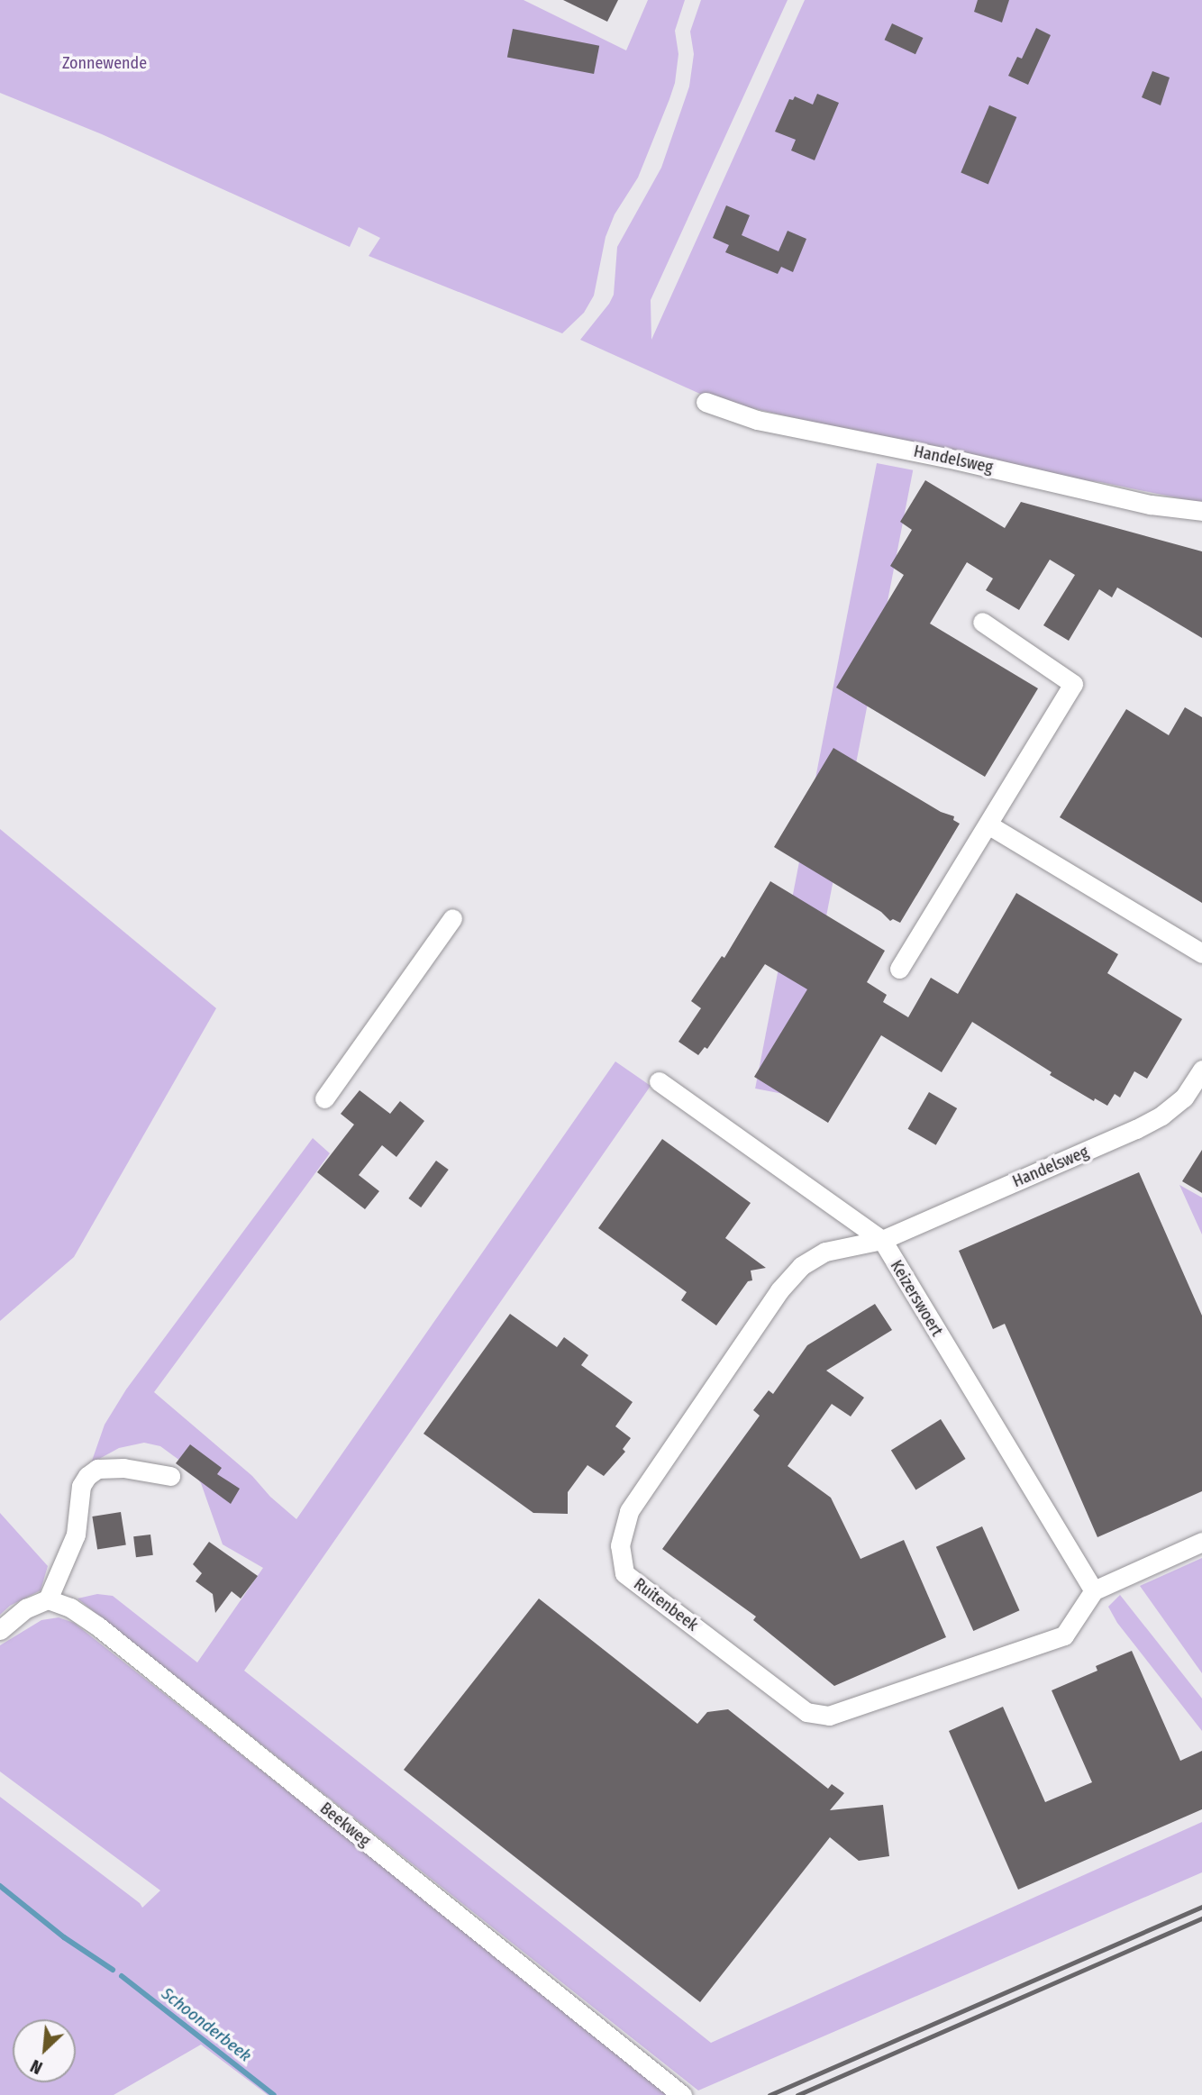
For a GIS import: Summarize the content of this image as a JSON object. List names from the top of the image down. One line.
{"streets":{"street":["Handelsweg","Keizerswoert","Ruitenbeek","Beekweg"]},"crossings":[["Handelsweg","Keizerswoert"],["Handelsweg","Ruitenbeek"],["Keizerswoert","Ruitenbeek"]],"water":["Schoonderbeek"],"parks":["Zonnewende"],"north":"bottom left"}
